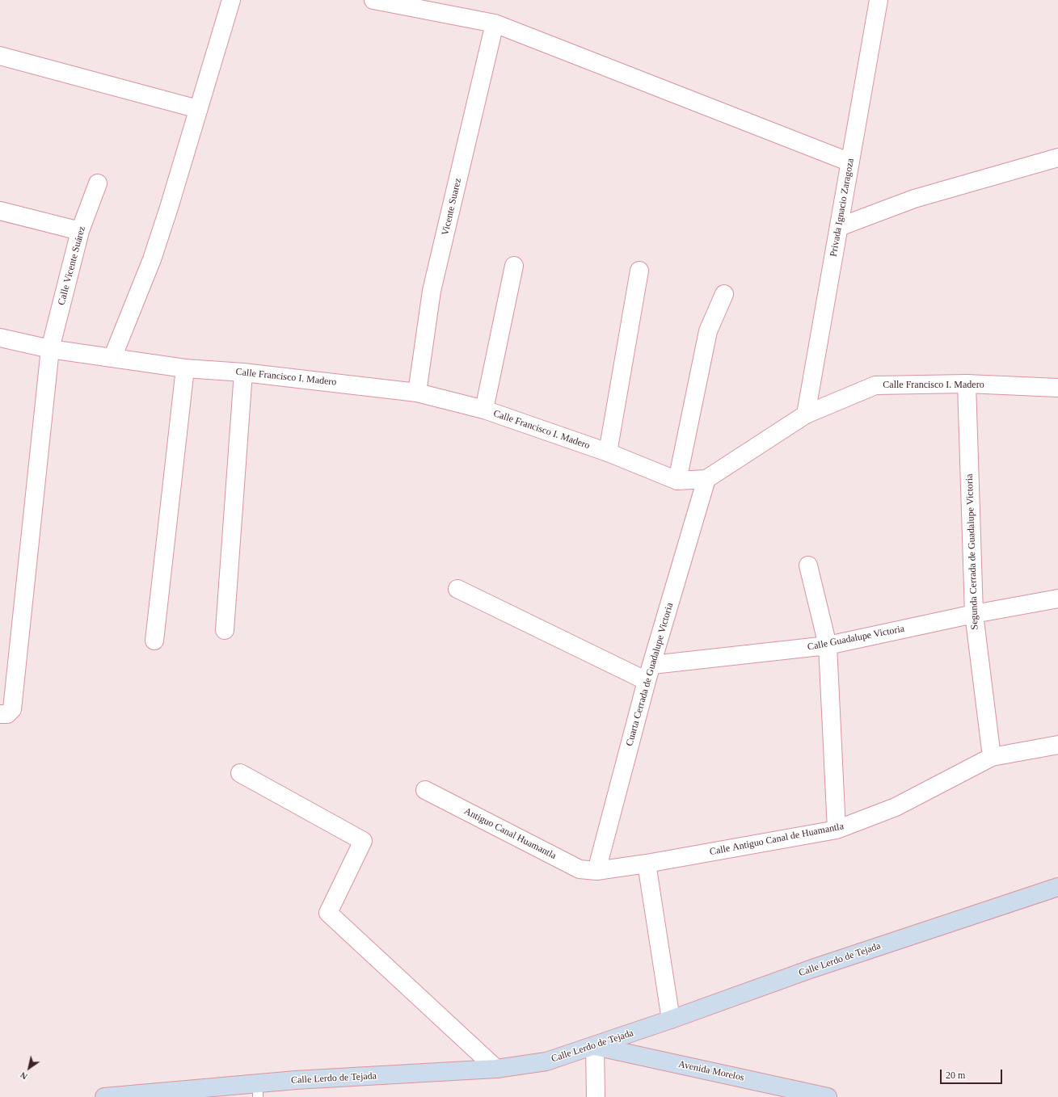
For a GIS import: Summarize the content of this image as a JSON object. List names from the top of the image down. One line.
{"streets":{"main road":["Calle Lerdo de Tejada","Avenida Morelos"],"street":["Vicente Suarez","Privada Ignacio Zaragoza","Calle Vicente Suárez","Calle Francisco I. Madero","Segunda Cerrada de Guadalupe Victoria","Calle Guadalupe Victoria","Cuarta Cerrada de Guadalupe Victoria","Antiguo Canal Huamantla","Calle Antiguo Canal de Huamantla"]},"crossings":[["Vicente Suarez","Calle Francisco I. Madero"],["Privada Ignacio Zaragoza","Calle Francisco I. Madero"],["Calle Vicente Suárez","Calle Francisco I. Madero"],["Calle Francisco I. Madero","Segunda Cerrada de Guadalupe Victoria"],["Calle Francisco I. Madero","Cuarta Cerrada de Guadalupe Victoria"],["Segunda Cerrada de Guadalupe Victoria","Calle Guadalupe Victoria"],["Segunda Cerrada de Guadalupe Victoria","Calle Antiguo Canal de Huamantla"],["Calle Guadalupe Victoria","Cuarta Cerrada de Guadalupe Victoria"],["Cuarta Cerrada de Guadalupe Victoria","Antiguo Canal Huamantla"],["Cuarta Cerrada de Guadalupe Victoria","Calle Antiguo Canal de Huamantla"],["Antiguo Canal Huamantla","Calle Antiguo Canal de Huamantla"],["Calle Lerdo de Tejada","Avenida Morelos"]],"scale_bar":"20 m","north":"bottom left"}
